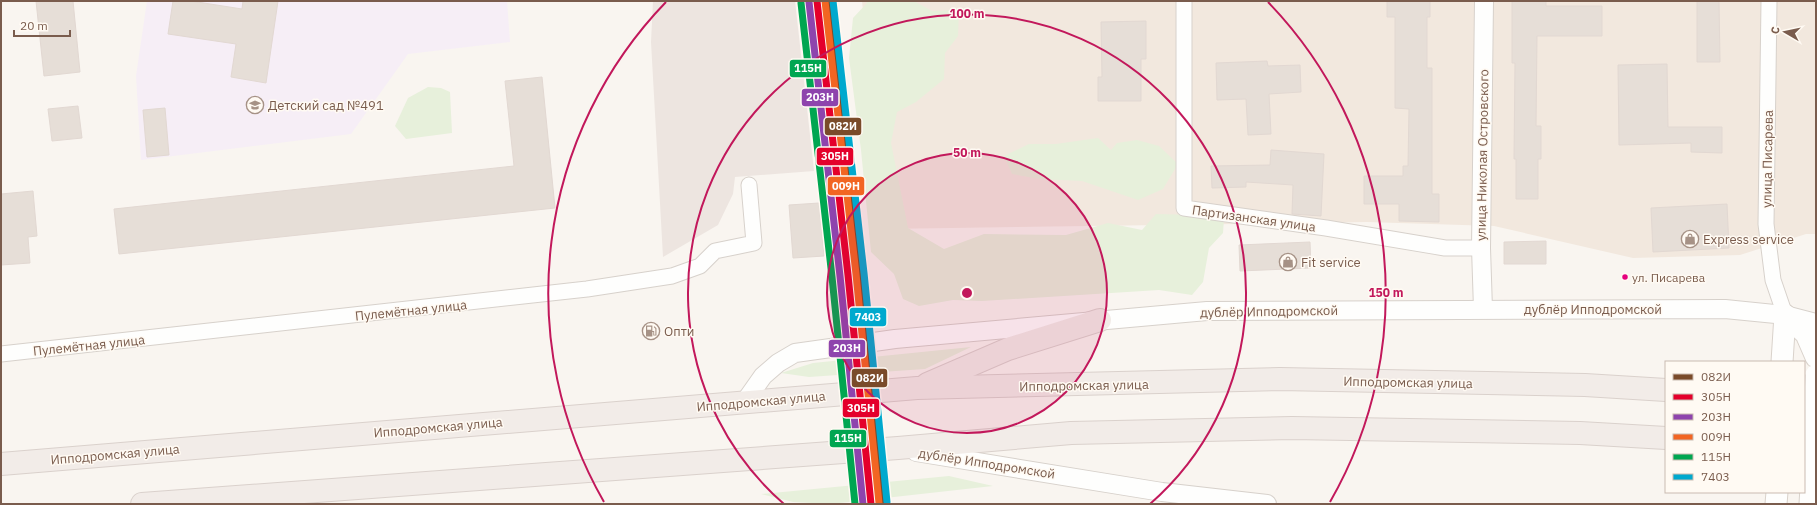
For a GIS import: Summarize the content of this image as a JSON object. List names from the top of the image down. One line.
{"streets":{"highway":["Ипподромская улица"],"main road":["улица Писарева"],"street":["улица Николая Островского","Партизанская улица","дублёр Ипподромской","Пулемётная улица"]},"crossings":[["улица Николая Островского","Партизанская улица"],["улица Николая Островского","дублёр Ипподромской"],["улица Писарева","дублёр Ипподромской"],["дублёр Ипподромской","Ипподромская улица"]],"places":{"school or university":["Детский сад №491"],"shop":["Express service","Fit service"],"other":["ул. Писарева"],"fuel station":["Опти"]},"lines":["transit line 082И","transit line 305Н","transit line 009Н","transit line 7403","transit line 203Н","transit line 115Н"],"legend":["082И","305Н","203Н","009Н","115Н","7403"],"scale_bar":"20 m","north":"left","rings":["100 m","50 m","150 m"]}
